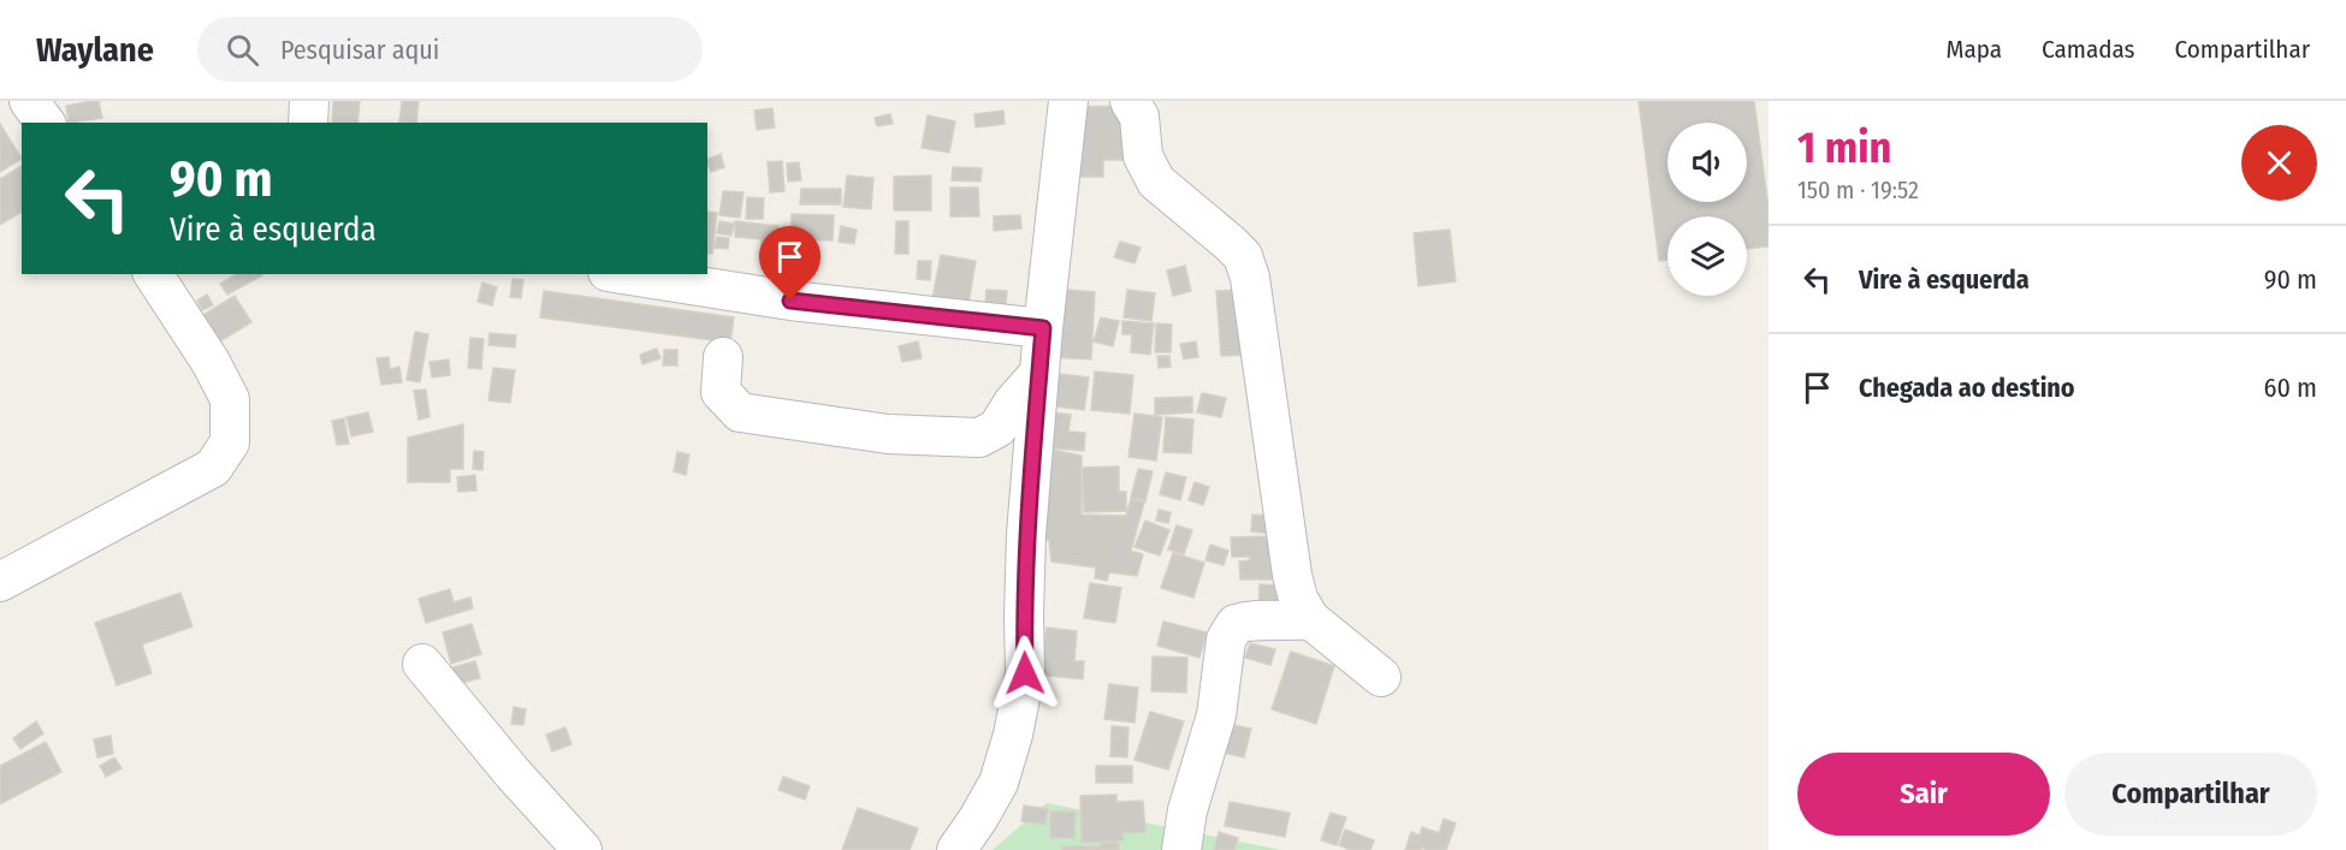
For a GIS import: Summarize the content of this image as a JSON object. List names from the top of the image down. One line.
{"page":{"header":"Waylane","search":"Pesquisar aqui","nav":["Mapa","Camadas","Compartilhar"],"heading":["1 min","150 m · 19:52"],"turn":["90 m","Vire à esquerda"],"list":[{"name":"Vire à esquerda","value":"90 m"},{"name":"Chegada ao destino","value":"60 m"}],"buttons":["Sair","Compartilhar"]}}
